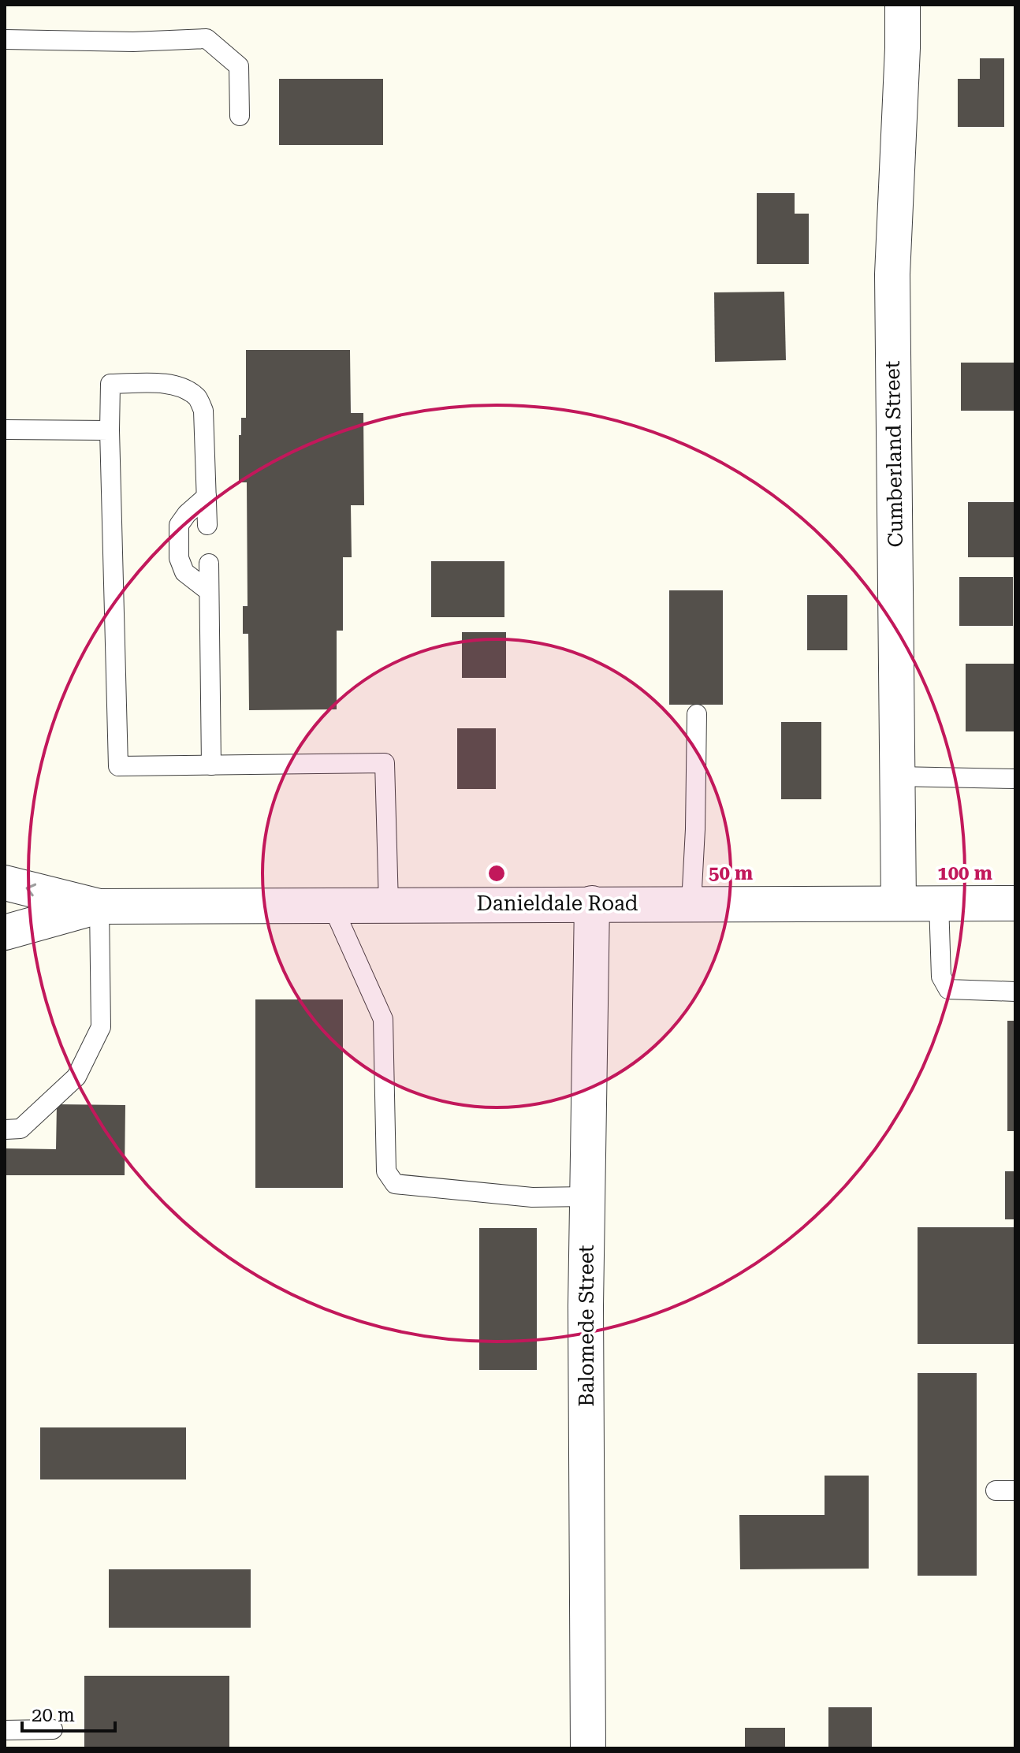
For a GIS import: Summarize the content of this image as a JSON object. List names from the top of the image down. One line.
{"streets":{"street":["Cumberland Street","Danieldale Road","Balomede Street"]},"crossings":[["Cumberland Street","Danieldale Road"],["Danieldale Road","Balomede Street"]],"scale_bar":"20 m","rings":["50 m","100 m"]}
